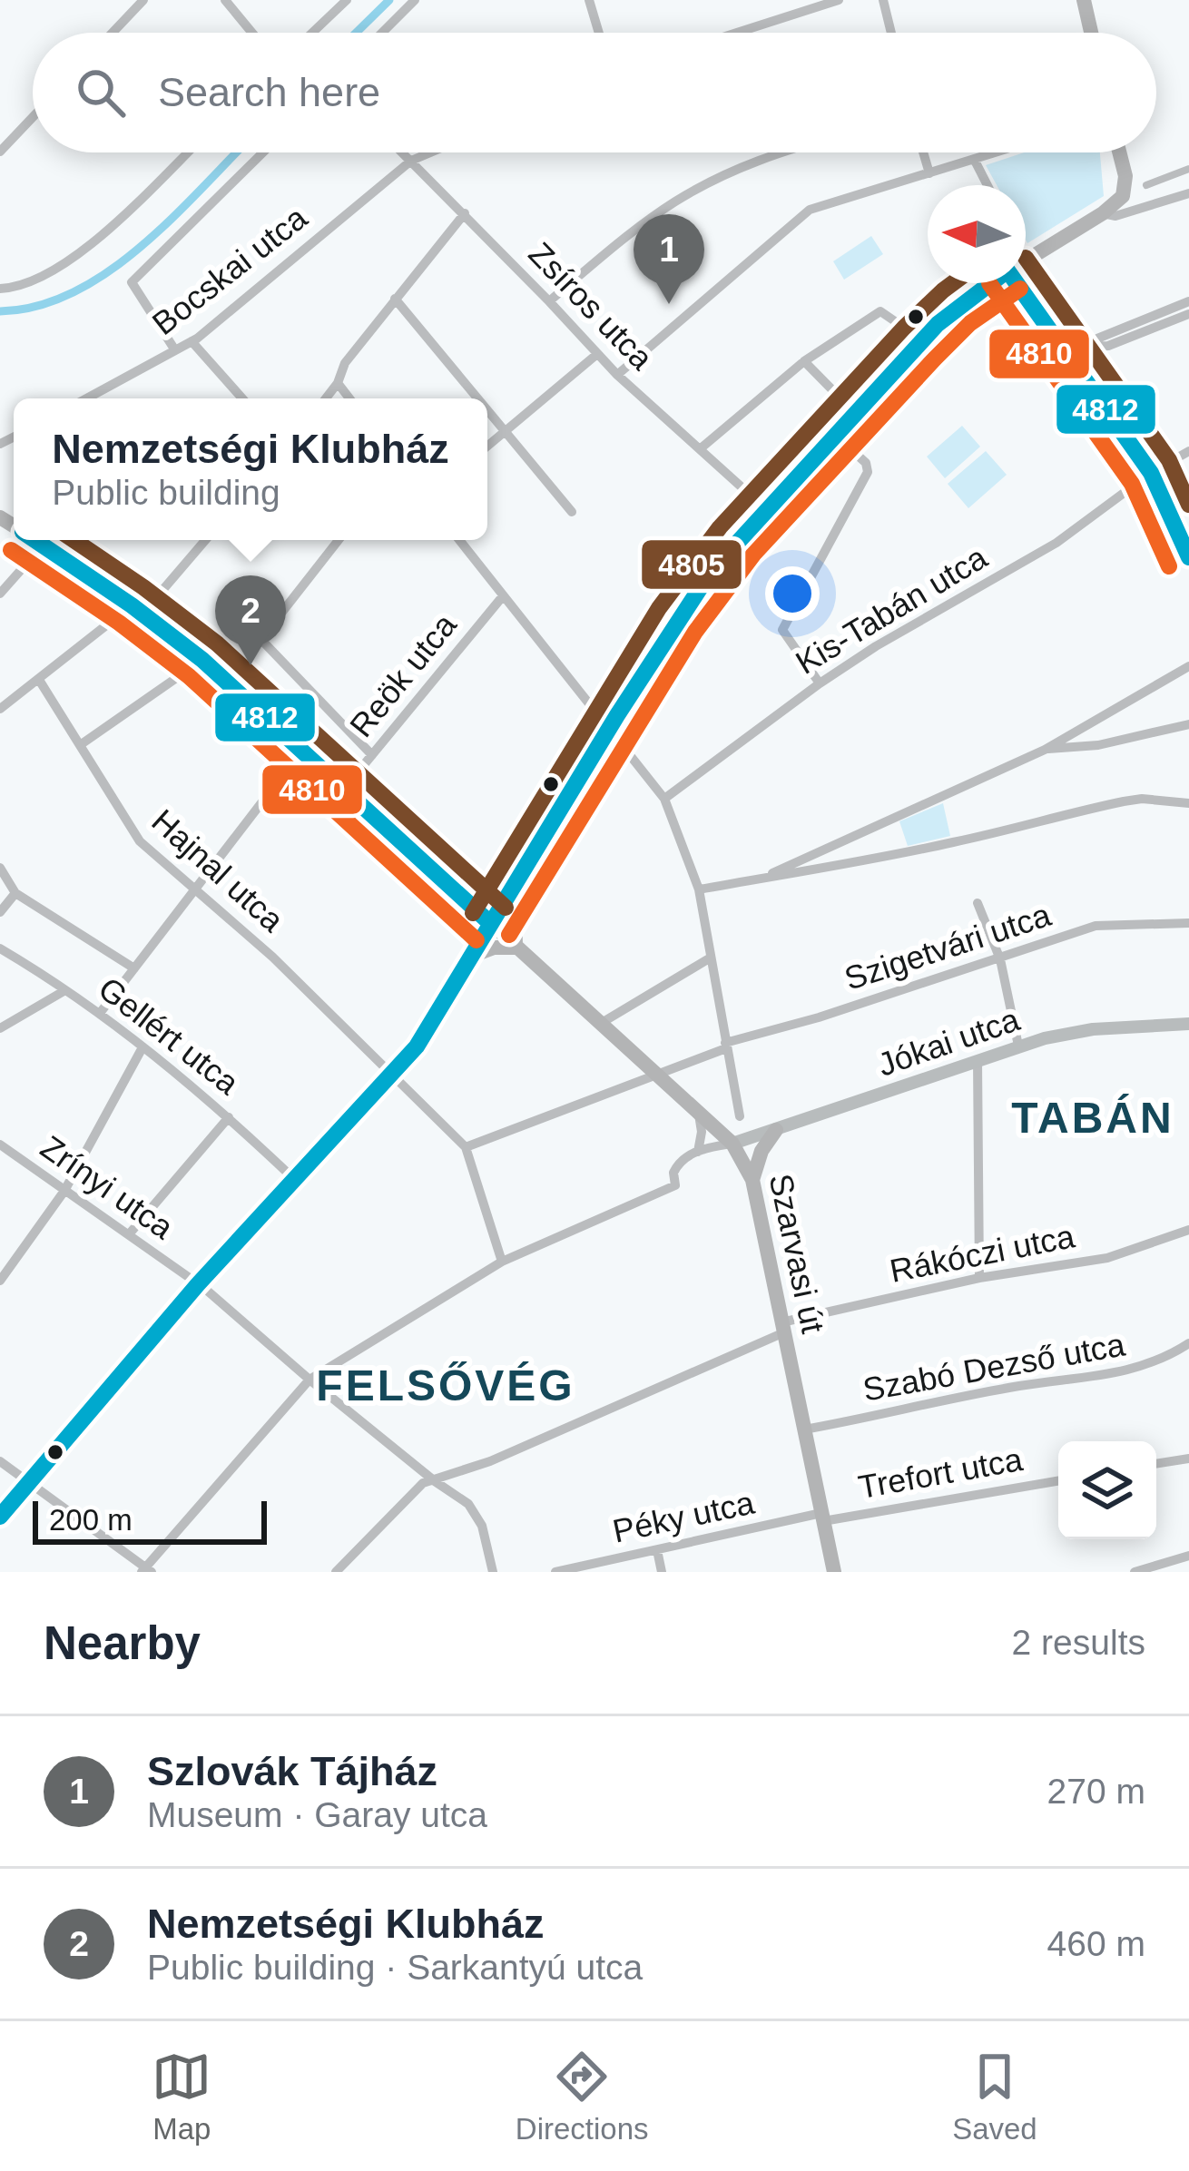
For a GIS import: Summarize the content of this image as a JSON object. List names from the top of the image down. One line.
{"streets":{"main road":["Jókai utca","Szarvasi út"],"street":["Bocskai utca","Zsíros utca","Kis-Tabán utca","Reök utca","Hajnal utca","Szigetvári utca","Gellért utca","Zrínyi utca","Rákóczi utca","Szabó Dezső utca","Trefort utca","Péky utca"]},"crossings":[["Bocskai utca","Zsíros utca"],["Reök utca","Szarvasi út"],["Hajnal utca","Szigetvári utca"],["Szigetvári utca","Szarvasi út"],["Jókai utca","Szarvasi út"],["Zrínyi utca","Rákóczi utca"],["Szarvasi út","Rákóczi utca"],["Szarvasi út","Szabó Dezső utca"],["Szarvasi út","Trefort utca"],["Szarvasi út","Péky utca"],["Trefort utca","Péky utca"]],"districts":["TABÁN","FELSŐVÉG"],"lines":["transit line 4805","transit line 4812","transit line 4810"],"scale_bar":"200 m","north":"left","page":{"search":"Search here","pins":["1","2"],"popup":["Nemzetségi Klubház","Public building"],"scale":"200 m","heading":["Nearby","2 results"],"list":[{"mark":"1","name":"Szlovák Tájház","note":"Museum · Garay utca","value":"270 m"},{"mark":"2","name":"Nemzetségi Klubház","note":"Public building · Sarkantyú utca","value":"460 m"}],"nav":["Map","Directions","Saved"]}}
